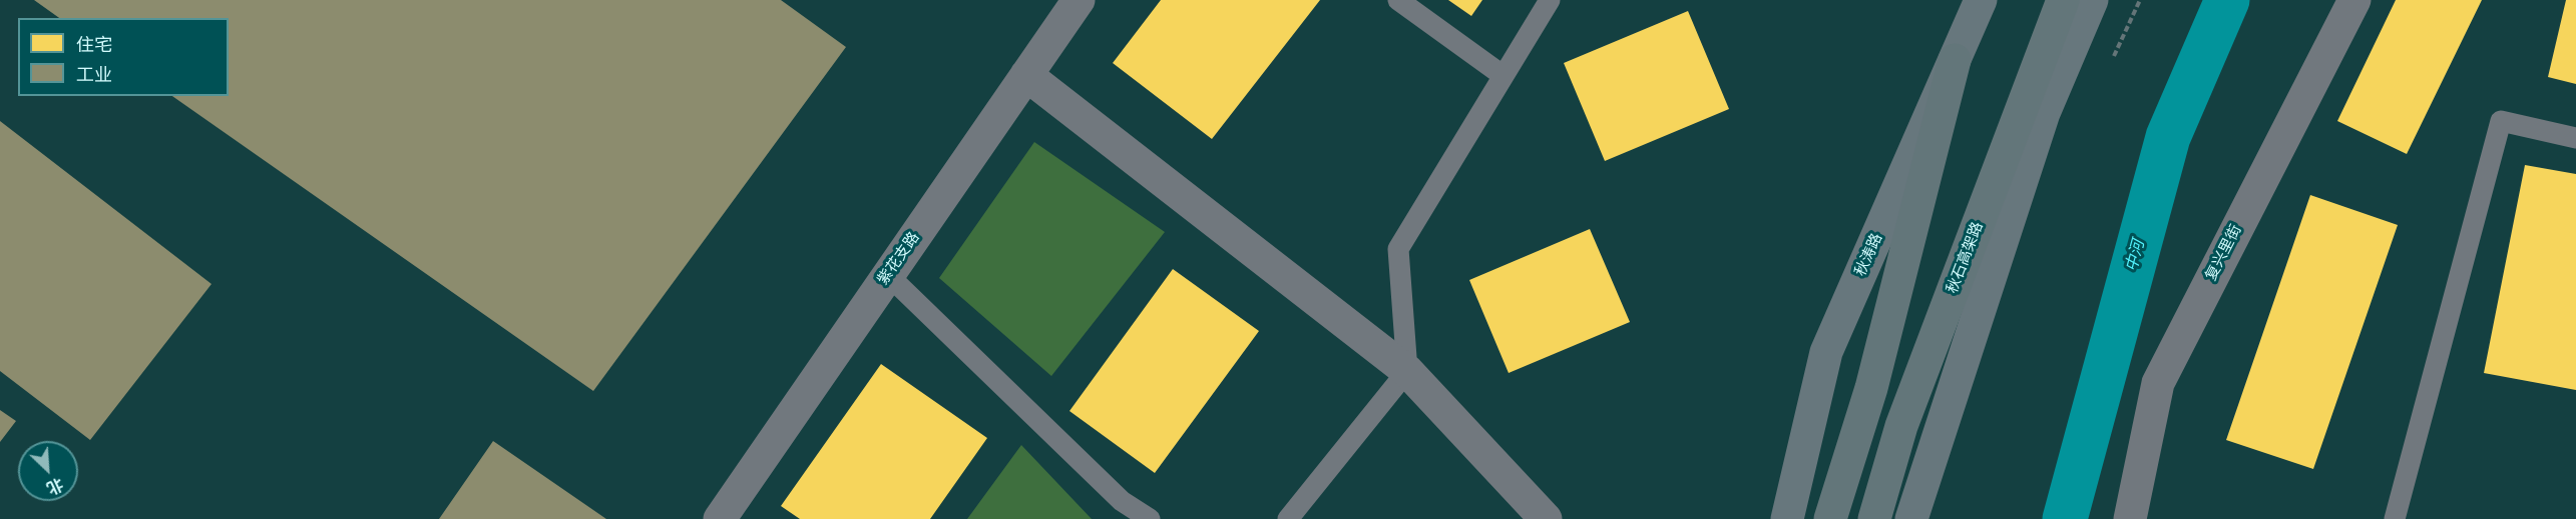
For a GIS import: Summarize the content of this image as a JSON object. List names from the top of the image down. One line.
{"streets":{"highway":["秋石高架路"],"main road":["秋涛路"],"street":["复兴里街","紫花支路"]},"water":["中河"],"legend":["住宅","工业"],"north":"bottom right"}
